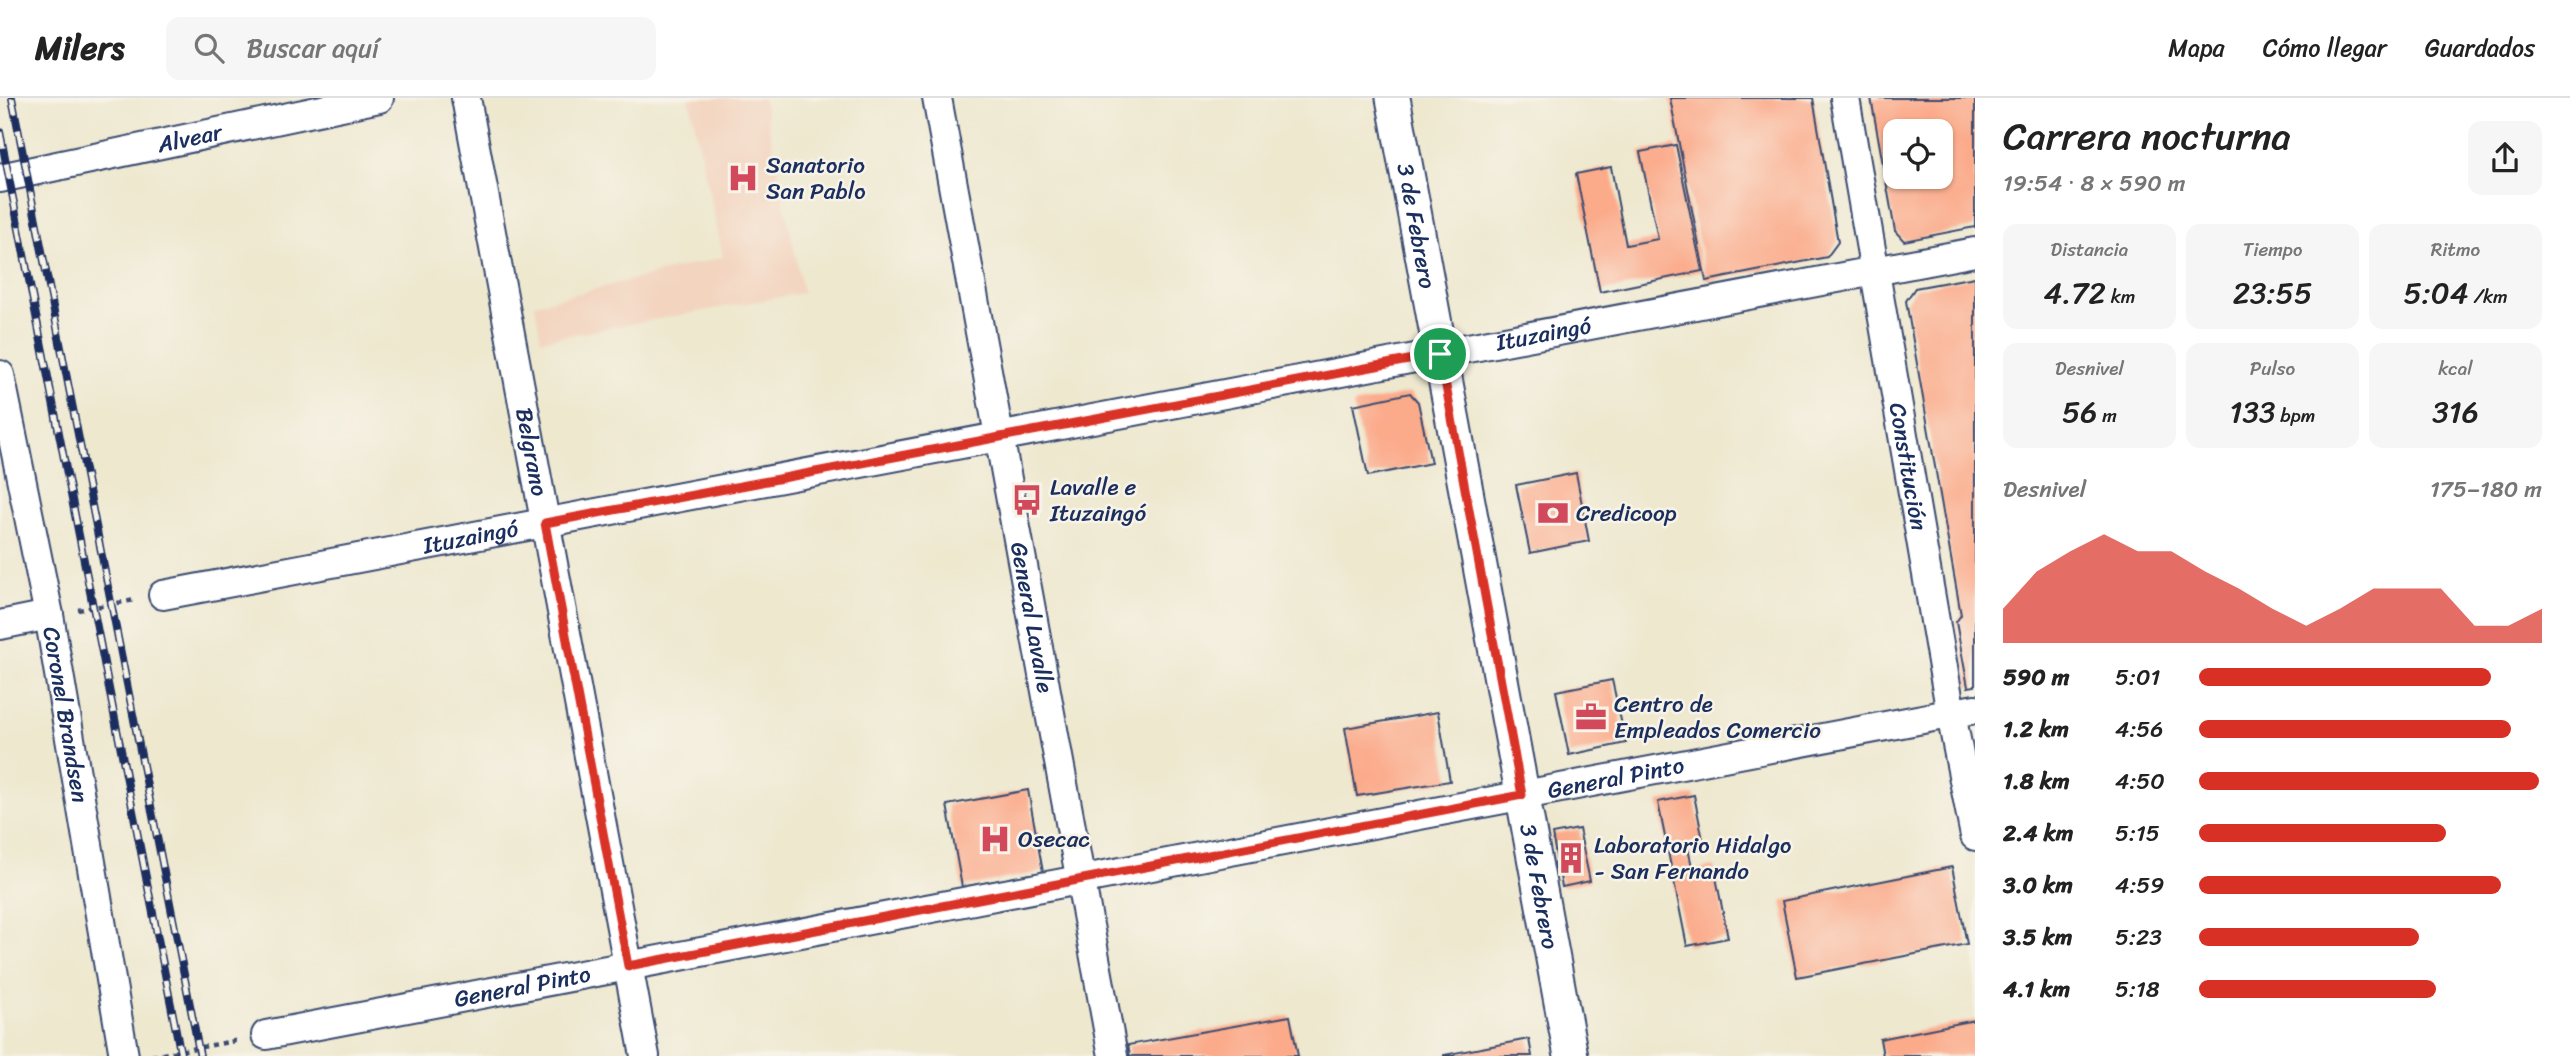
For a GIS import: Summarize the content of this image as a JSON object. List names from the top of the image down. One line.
{"streets":{"street":["Alvear","3 de Febrero","Ituzaingó","Belgrano","Constitución","General Lavalle","Coronel Brandsen","General Pinto"]},"crossings":[["3 de Febrero","Ituzaingó"],["3 de Febrero","General Pinto"],["Ituzaingó","Belgrano"],["Ituzaingó","Constitución"],["Ituzaingó","General Lavalle"],["Belgrano","General Pinto"],["Constitución","General Pinto"],["General Lavalle","General Pinto"]],"places":{"hospital":["Sanatorio San Pablo","Osecac"],"bus stop":["Lavalle e Ituzaingó"],"bank":["Credicoop"],"office":["Centro de Empleados Comercio"],"building":["Laboratorio Hidalgo - San Fernando"]},"page":{"header":"Milers","search":"Buscar aquí","nav":["Mapa","Cómo llegar","Guardados"],"heading":["Carrera nocturna","19:54 · 8 × 590 m"],"stats":[["Distancia","4.72 km"],["Tiempo","23:55"],["Ritmo","5:04 /km"],["Desnivel","56 m"],["Pulso","133 bpm"],["kcal","316"]],"chart":["Desnivel","175–180 m"],"list":[{"name":"590 m","note":"5:01"},{"name":"1.2 km","note":"4:56"},{"name":"1.8 km","note":"4:50"},{"name":"2.4 km","note":"5:15"},{"name":"3.0 km","note":"4:59"},{"name":"3.5 km","note":"5:23"},{"name":"4.1 km","note":"5:18"}]}}
